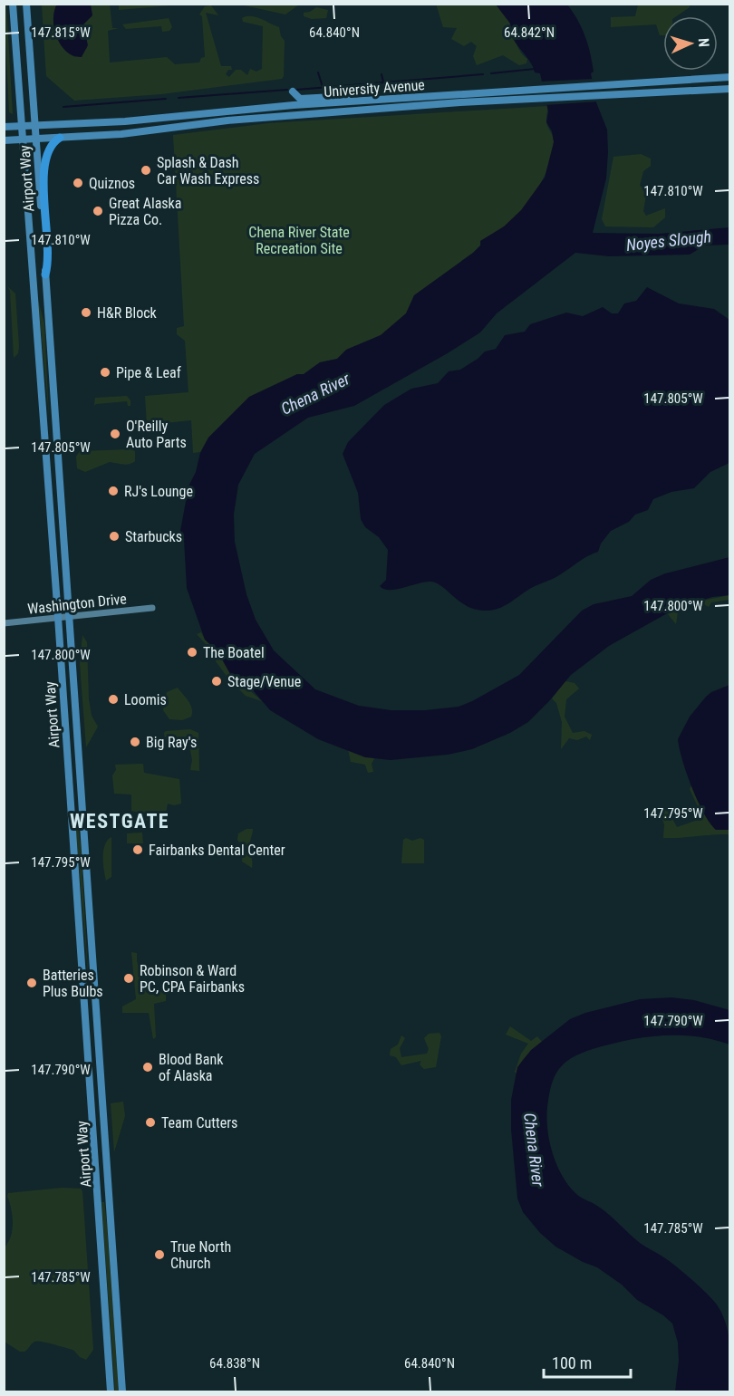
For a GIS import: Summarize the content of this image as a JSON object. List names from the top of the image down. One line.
{"streets":{"main road":["University Avenue","Airport Way"],"street":["Washington Drive"]},"crossings":[["University Avenue","Airport Way"],["Airport Way","Washington Drive"]],"districts":["WESTGATE"],"water":["Noyes Slough","Chena River"],"parks":["Chena River State Recreation Site"],"places":["Splash & Dash Car Wash Express","Quiznos","Great Alaska Pizza Co.","H&R Block","Pipe & Leaf","O'Reilly Auto Parts","RJ's Lounge","Starbucks","The Boatel","Stage/Venue","Loomis","Big Ray's","Fairbanks Dental Center","Robinson & Ward PC, CPA Fairbanks","Batteries Plus Bulbs","Blood Bank of Alaska","Team Cutters","True North Church"],"scale_bar":"100 m","north":"right","coordinates":["147.815°W","64.840°N","64.842°N","147.810°W","147.805°W","147.800°W","147.795°W","147.790°W","147.785°W","64.838°N"]}
